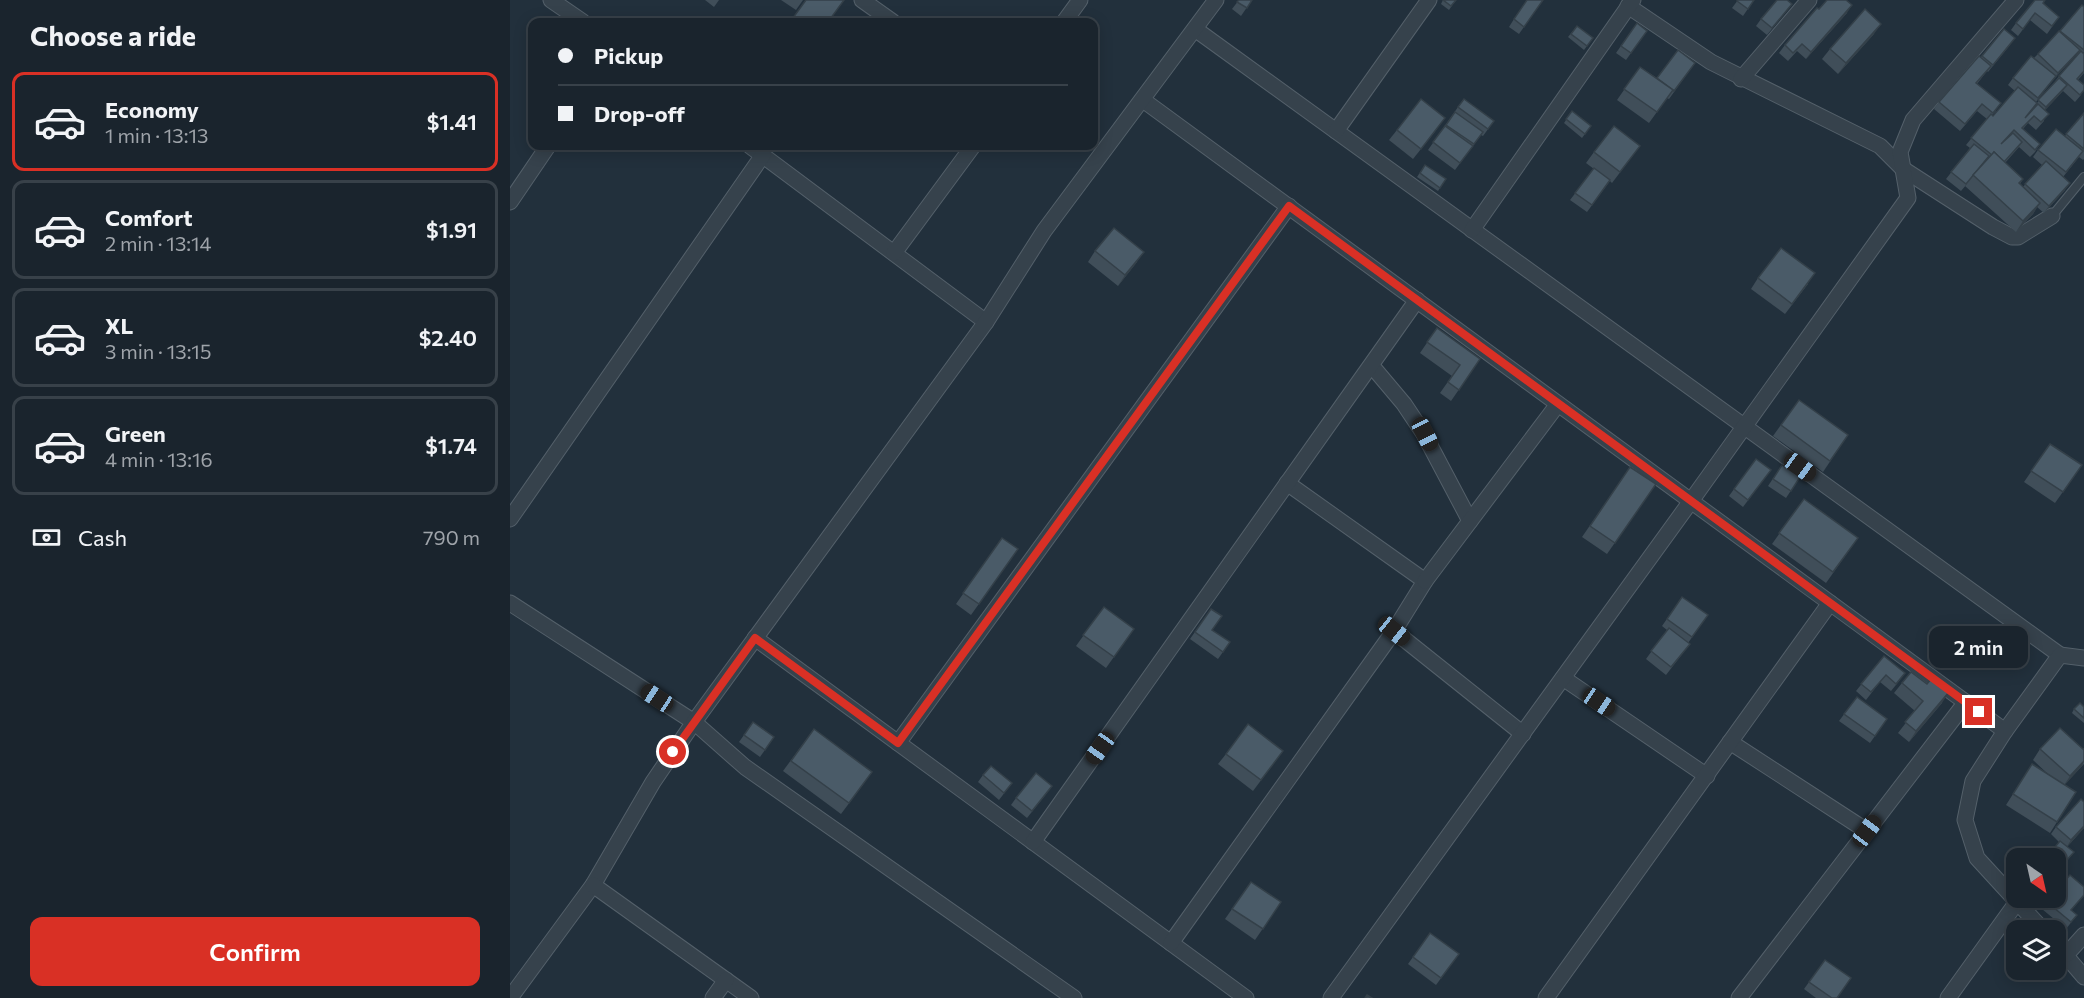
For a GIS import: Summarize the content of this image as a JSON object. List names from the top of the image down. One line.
{"north":"bottom right","page":{"heading":"Choose a ride","banner":["Pickup","Drop-off"],"list":[{"name":"Economy","note":"1 min · 13:13","value":"$1.41"},{"name":"Comfort","note":"2 min · 13:14","value":"$1.91"},{"name":"XL","note":"3 min · 13:15","value":"$2.40"},{"name":"Green","note":"4 min · 13:16","value":"$1.74"}],"pay":["Cash","790 m"],"bubble":"2 min","buttons":"Confirm"}}
